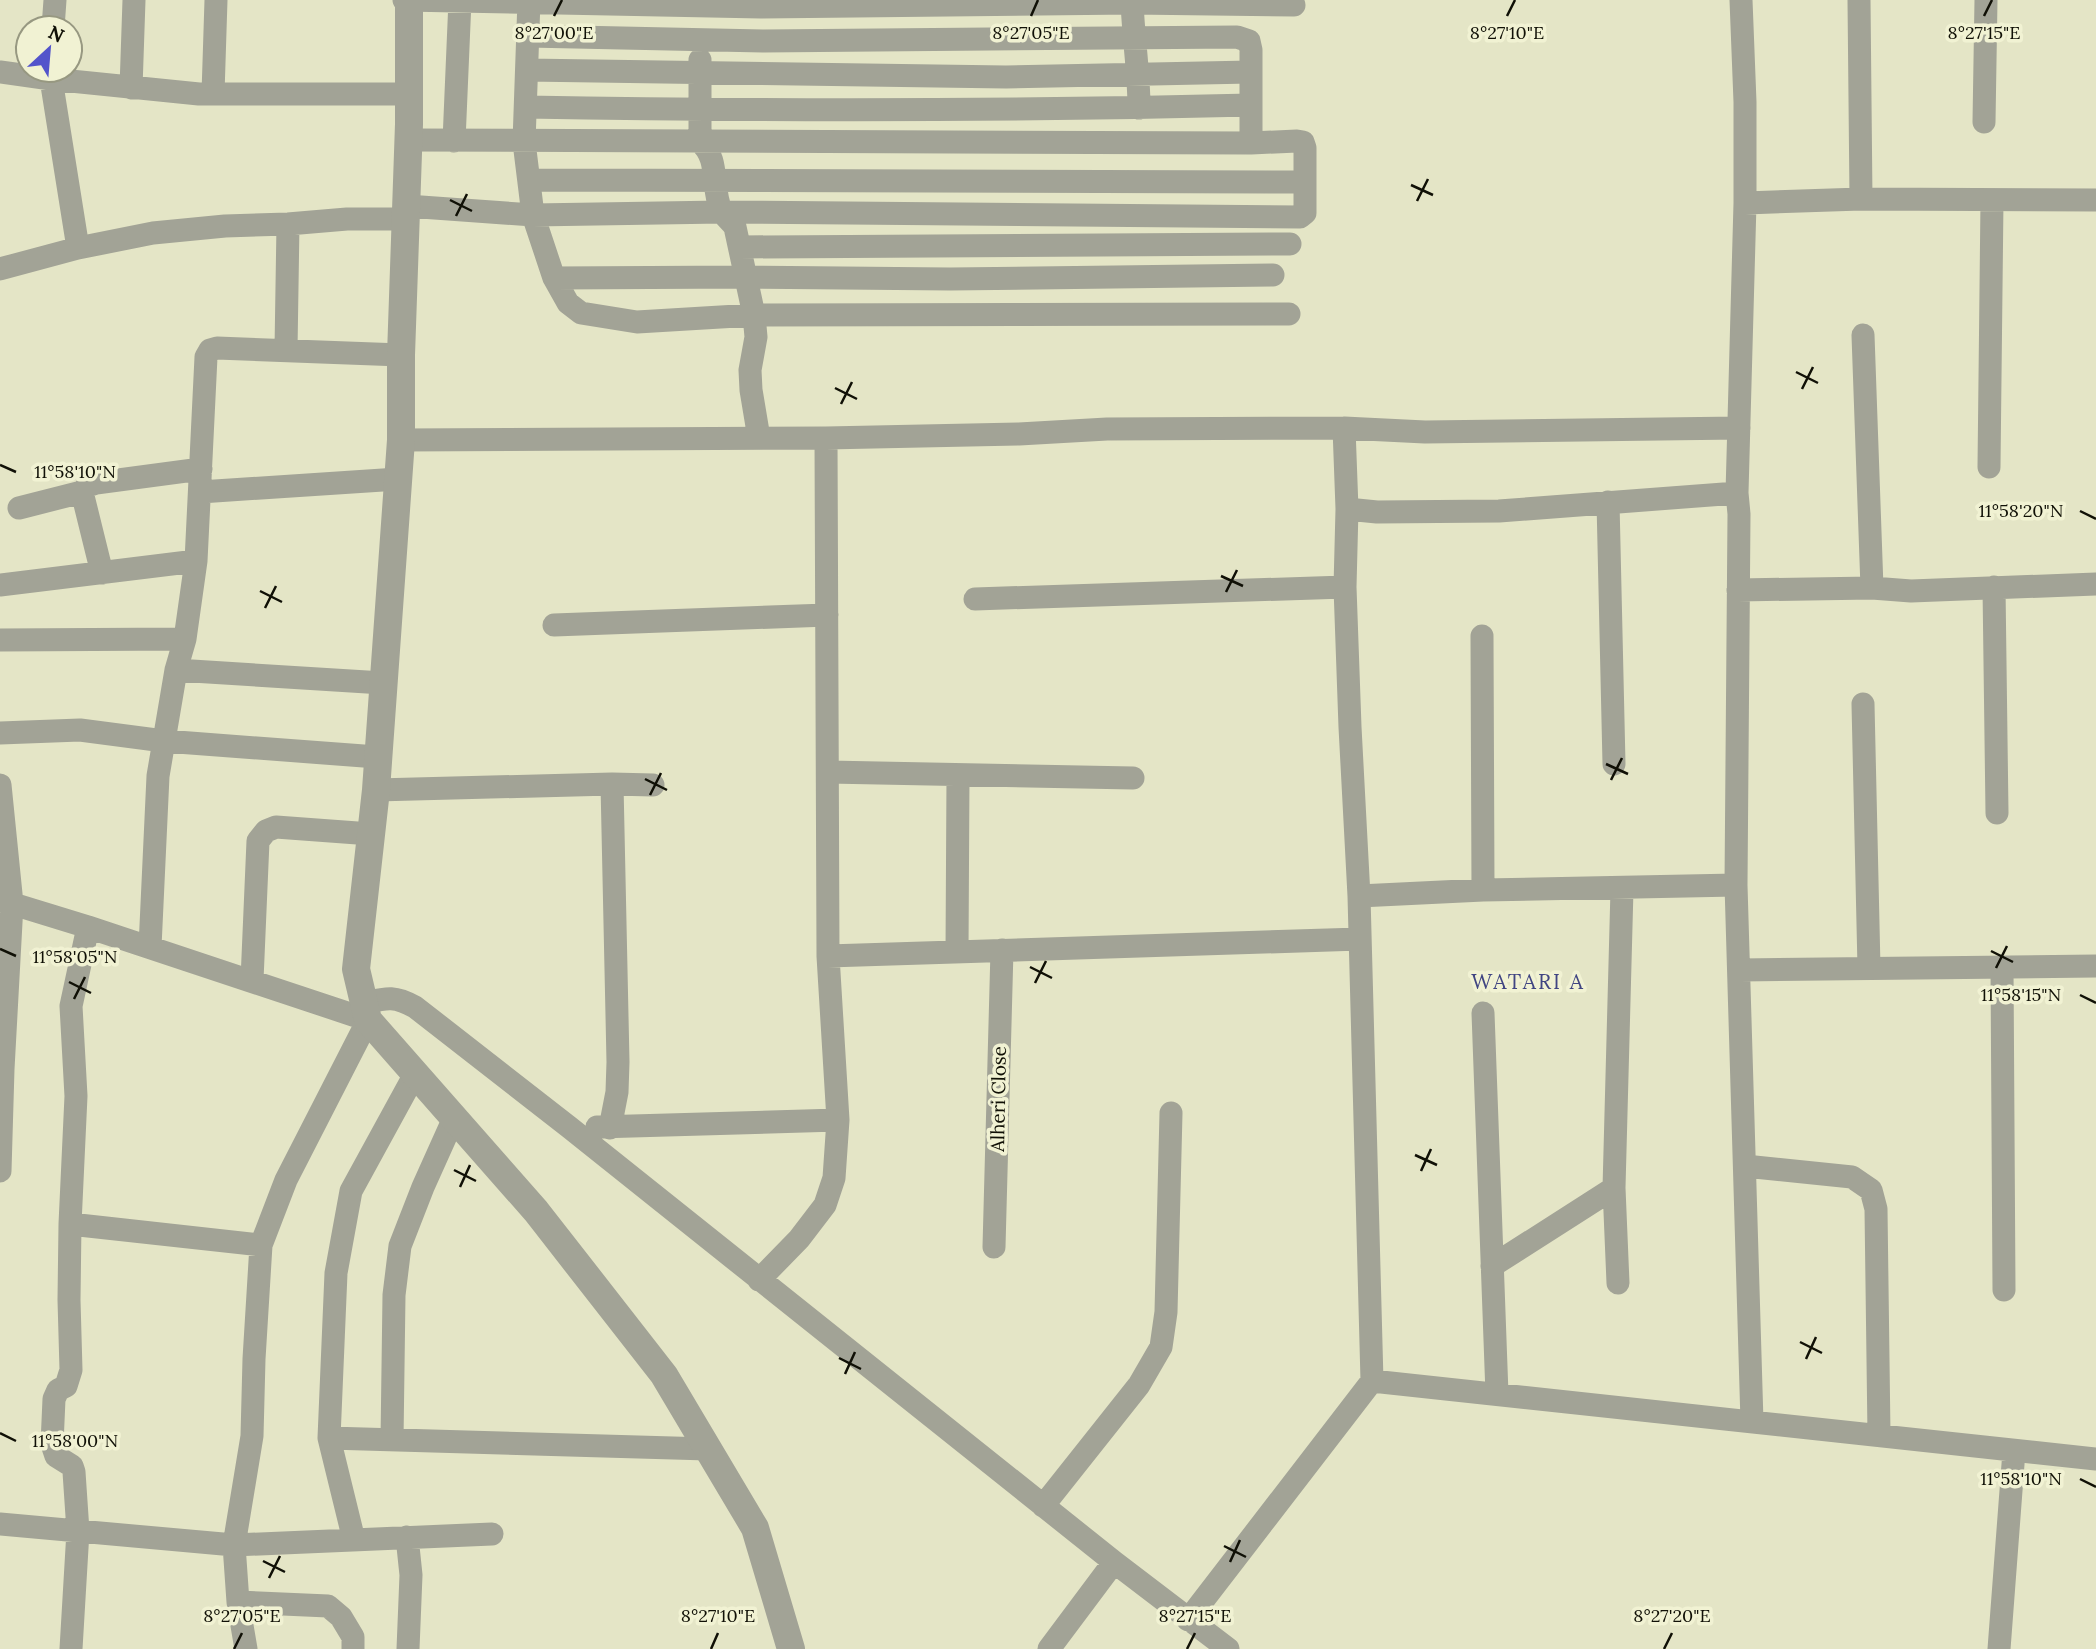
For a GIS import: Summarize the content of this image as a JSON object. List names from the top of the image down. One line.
{"streets":{"street":["Alheri Close"]},"districts":["WATARI A"],"north":"top right","coordinates":["8°27'00\"E","8°27'05\"E","8°27'10\"E","8°27'15\"E","11°58'10\"N","11°58'20\"N","11°58'05\"N","11°58'15\"N","11°58'00\"N","8°27'20\"E"]}
